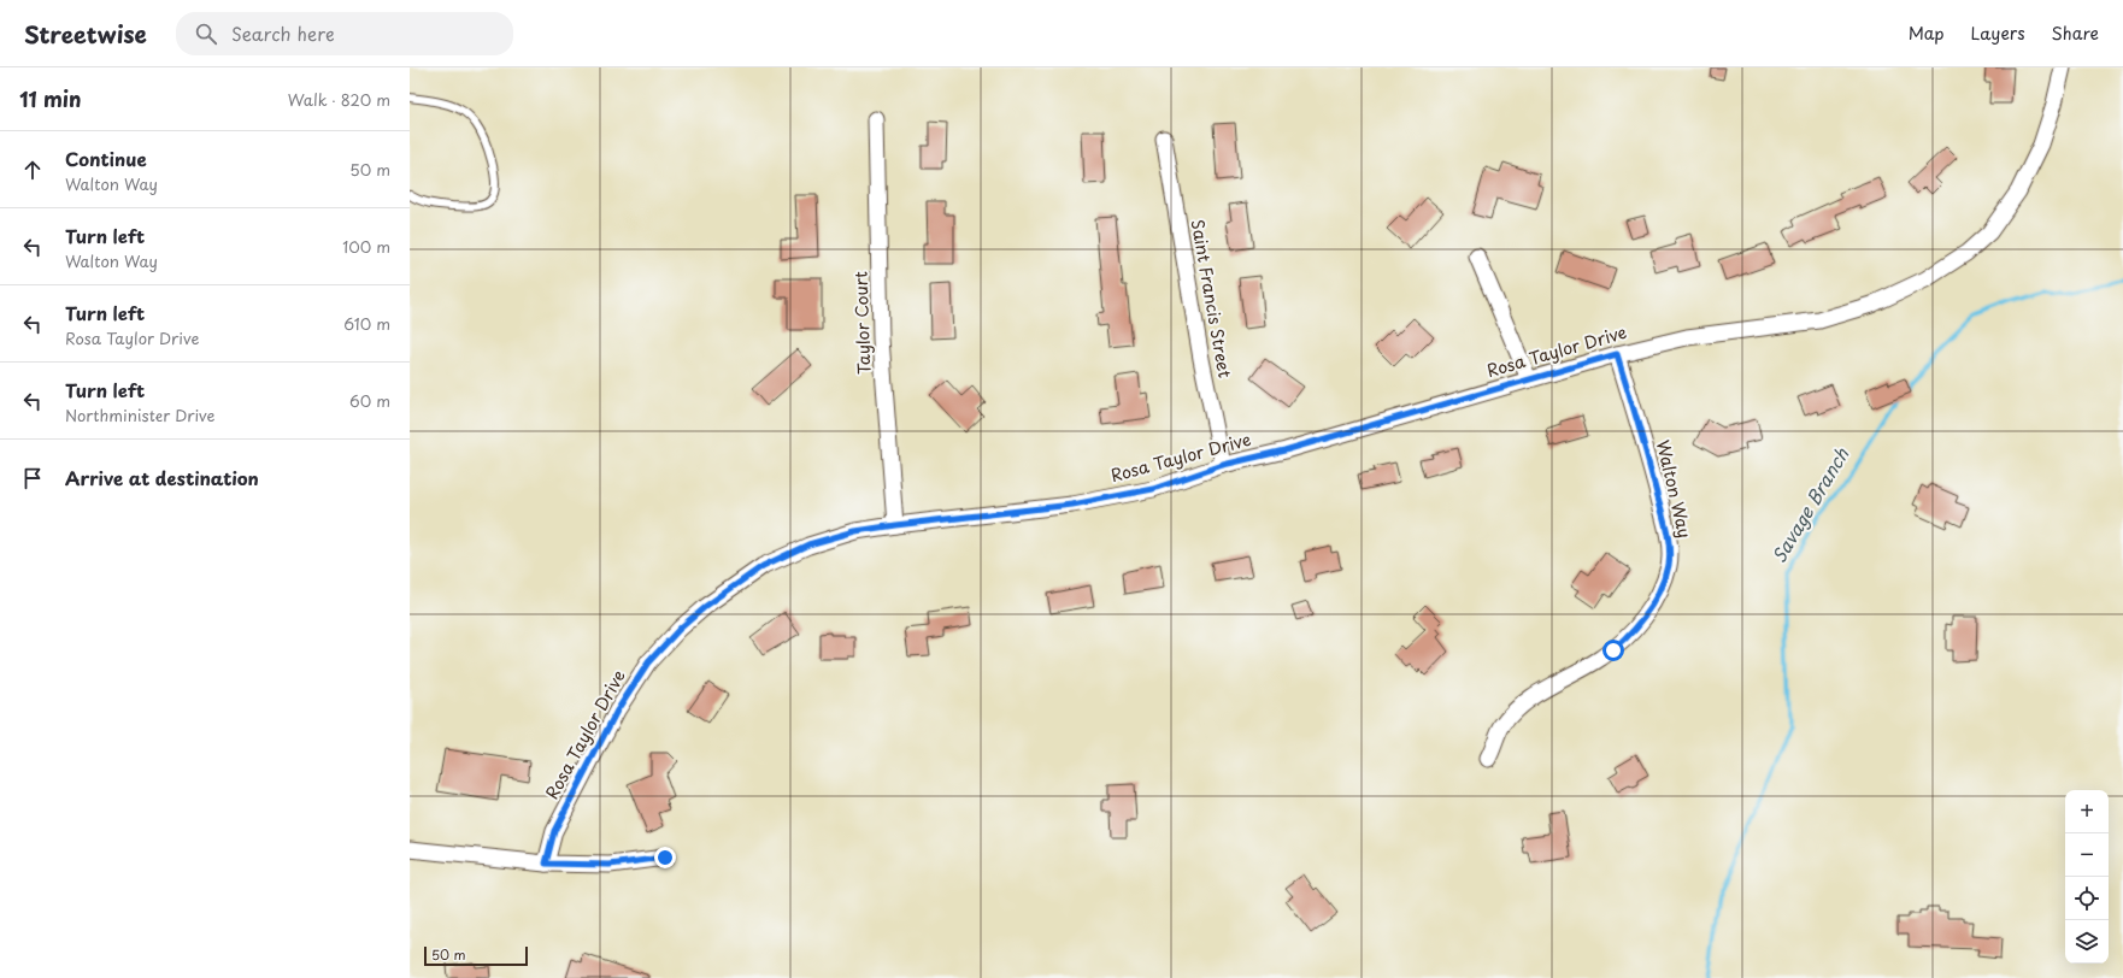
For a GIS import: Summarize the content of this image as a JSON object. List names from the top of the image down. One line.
{"streets":{"street":["Saint Francis Street","Taylor Court","Rosa Taylor Drive","Walton Way"]},"crossings":[["Saint Francis Street","Rosa Taylor Drive"],["Taylor Court","Rosa Taylor Drive"],["Rosa Taylor Drive","Walton Way"]],"water":["Savage Branch"],"scale_bar":"50 m","page":{"header":"Streetwise","search":"Search here","nav":["Map","Layers","Share"],"heading":["11 min","Walk · 820 m"],"list":[["Continue","Walton Way","50 m"],["Turn left","Walton Way","100 m"],["Turn left","Rosa Taylor Drive","610 m"],["Turn left","Northminister Drive","60 m"],"Arrive at destination"],"map_buttons":["+","−"],"scale":"50 m"}}
